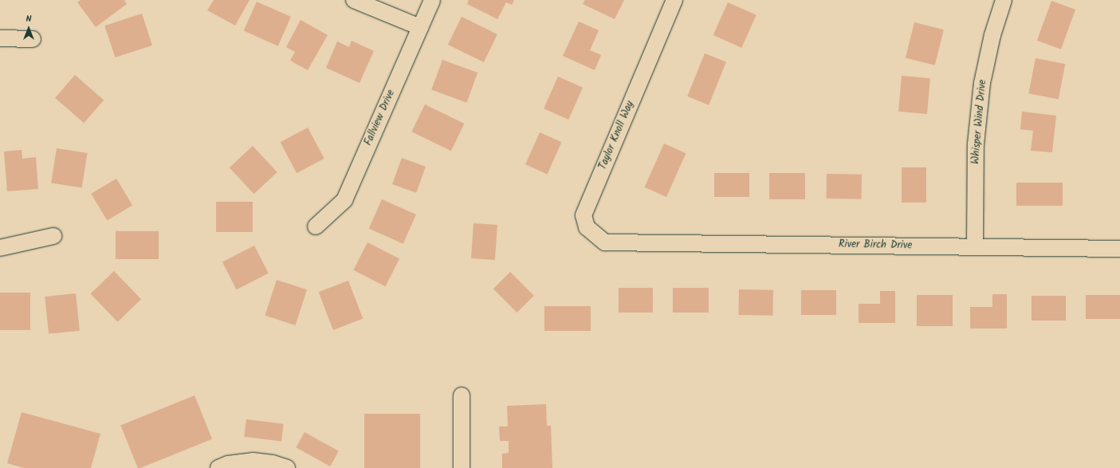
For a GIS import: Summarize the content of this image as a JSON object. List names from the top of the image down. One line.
{"streets":{"street":["Fallview Drive","Whisper Wind Drive","Taylor Knoll Way","River Birch Drive"]},"crossings":[["Whisper Wind Drive","River Birch Drive"],["Taylor Knoll Way","River Birch Drive"]],"north":"top"}
